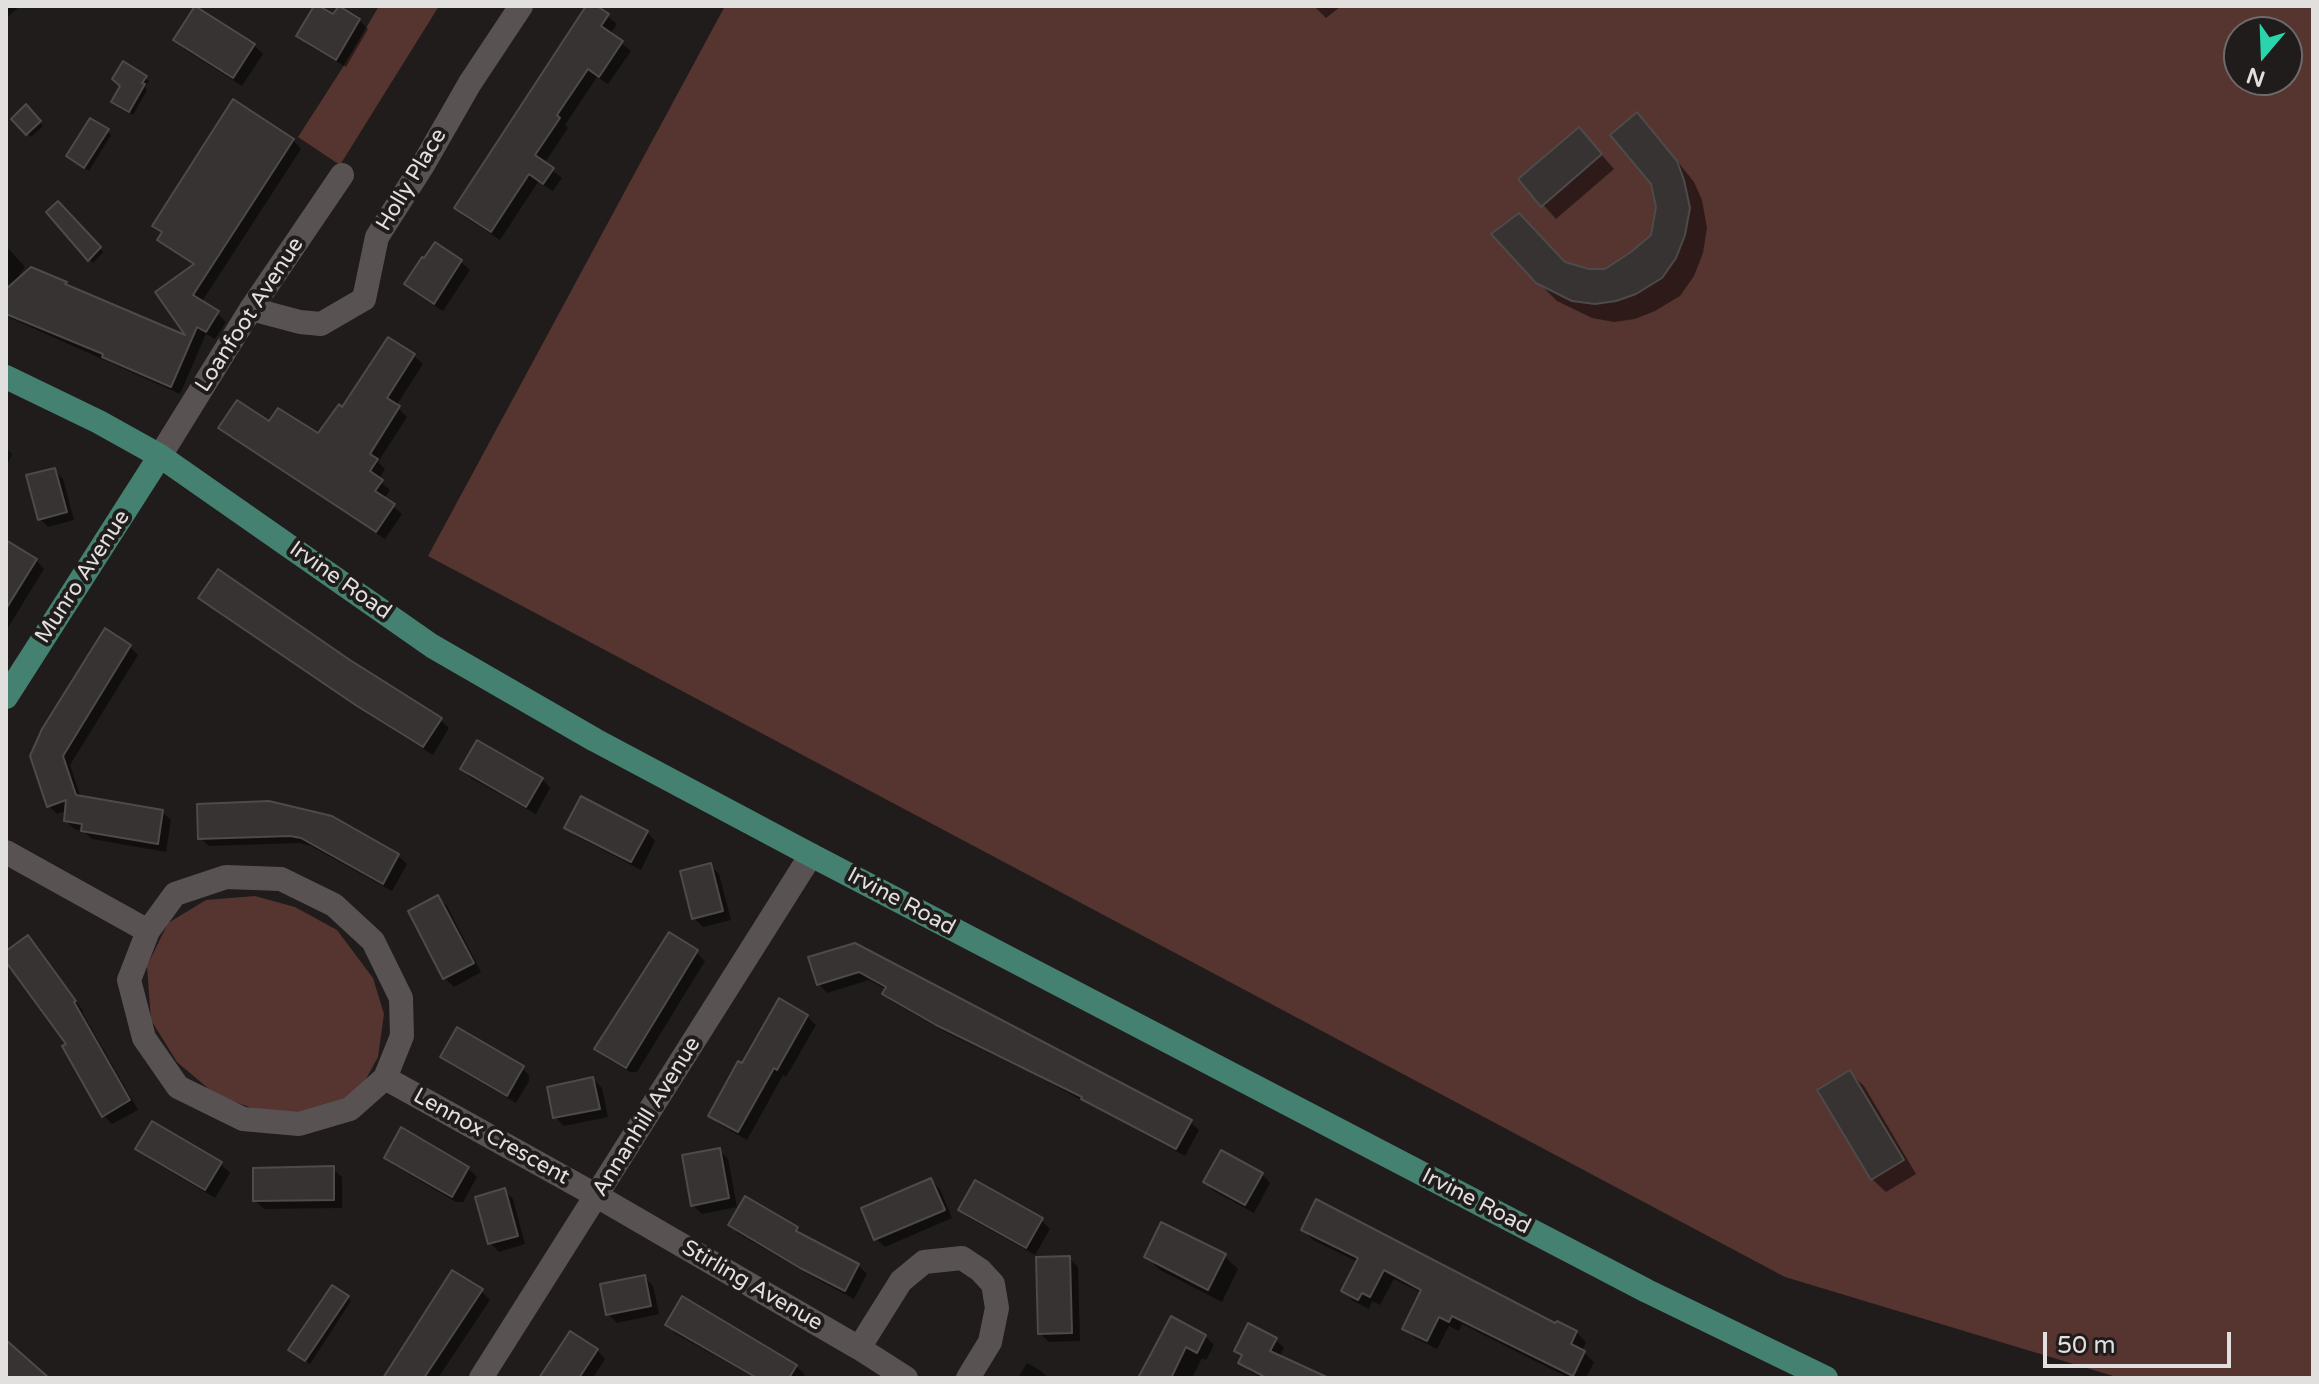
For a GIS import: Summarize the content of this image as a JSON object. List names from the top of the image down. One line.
{"streets":{"main road":["Munro Avenue","Irvine Road"],"street":["Holly Place","Loanfoot Avenue","Annanhill Avenue","Lennox Crescent","Stirling Avenue"]},"crossings":[["Holly Place","Loanfoot Avenue"],["Loanfoot Avenue","Munro Avenue"],["Loanfoot Avenue","Irvine Road"],["Munro Avenue","Irvine Road"],["Irvine Road","Annanhill Avenue"],["Annanhill Avenue","Lennox Crescent"],["Annanhill Avenue","Stirling Avenue"],["Lennox Crescent","Stirling Avenue"]],"scale_bar":"50 m","north":"bottom"}
